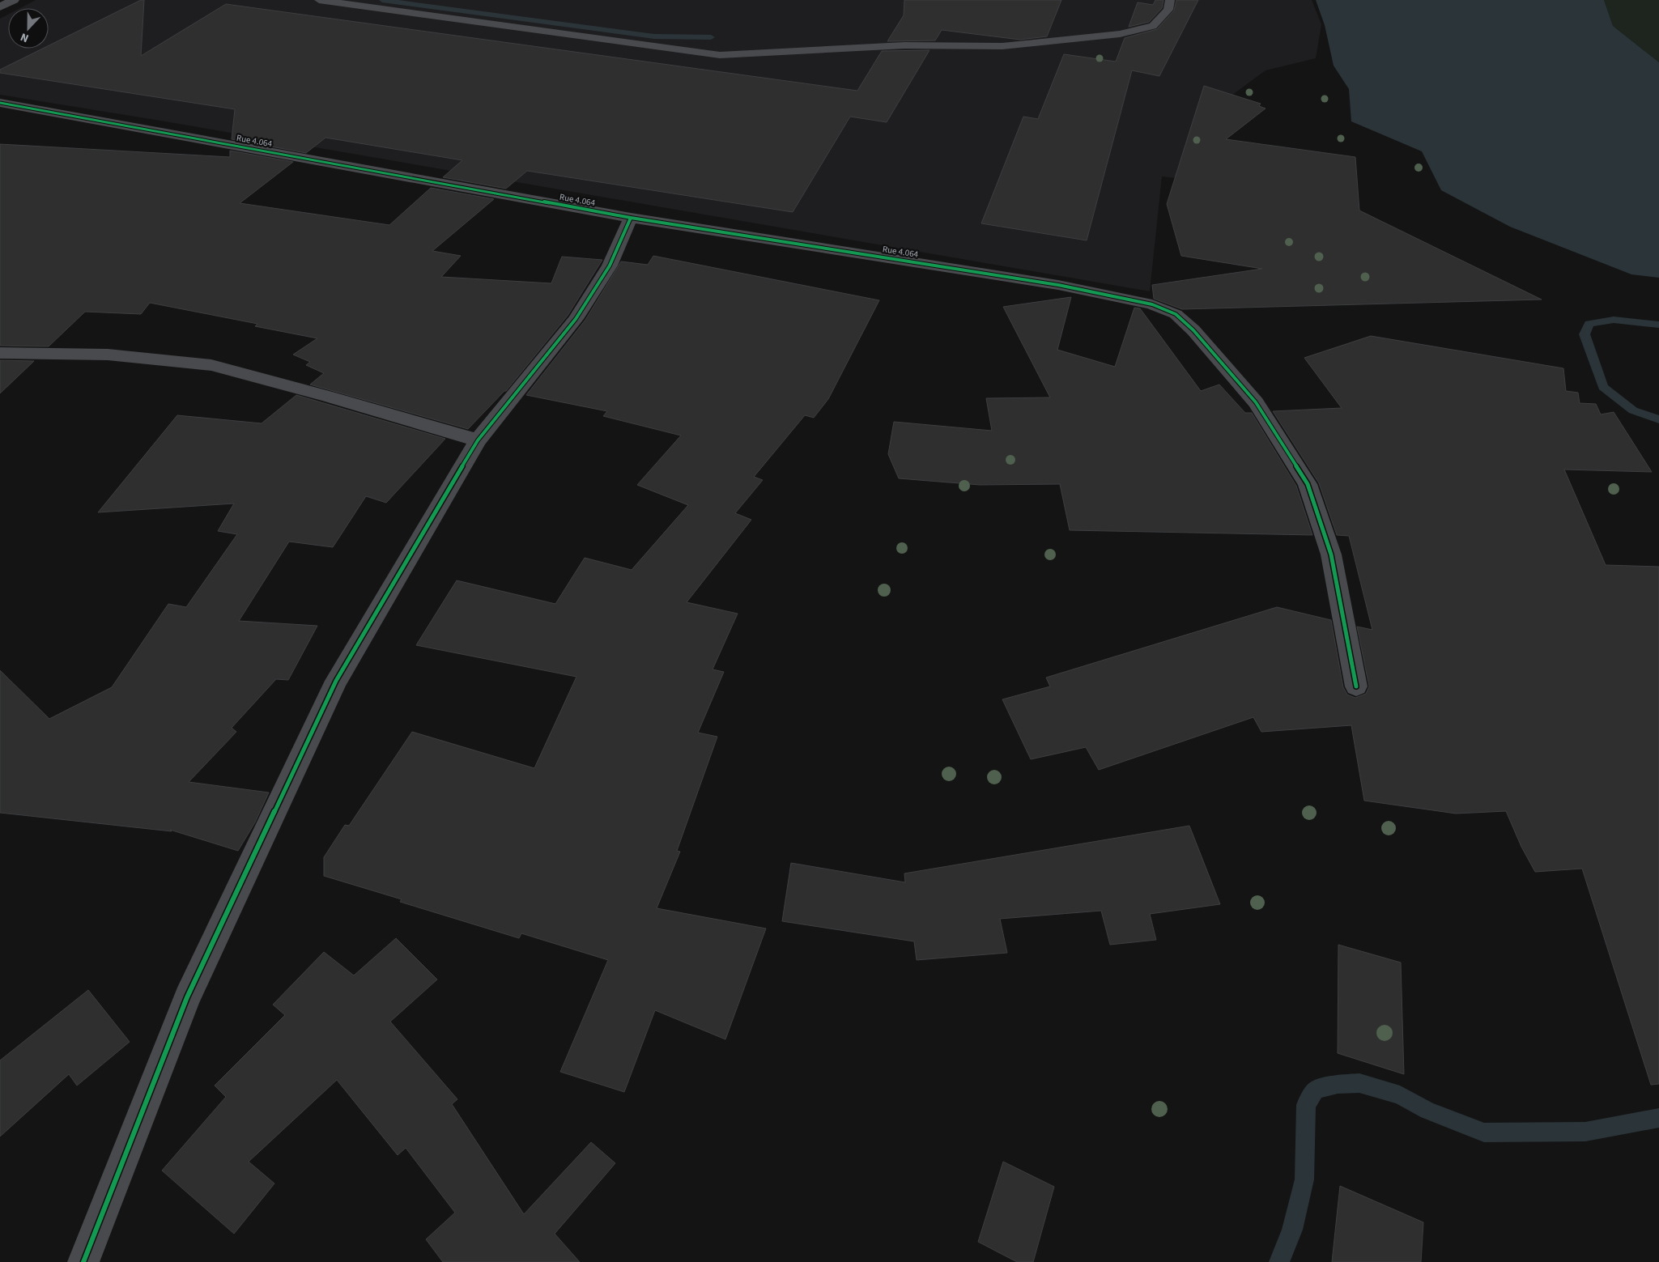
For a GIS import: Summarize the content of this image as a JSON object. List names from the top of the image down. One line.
{"streets":{"street":["Rue 4.064"]},"north":"bottom"}
